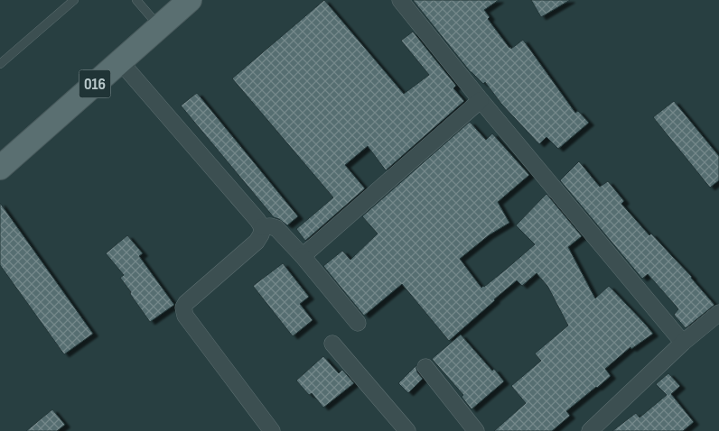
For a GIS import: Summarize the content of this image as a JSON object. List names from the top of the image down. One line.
{"streets":{"main road":["016"]}}
